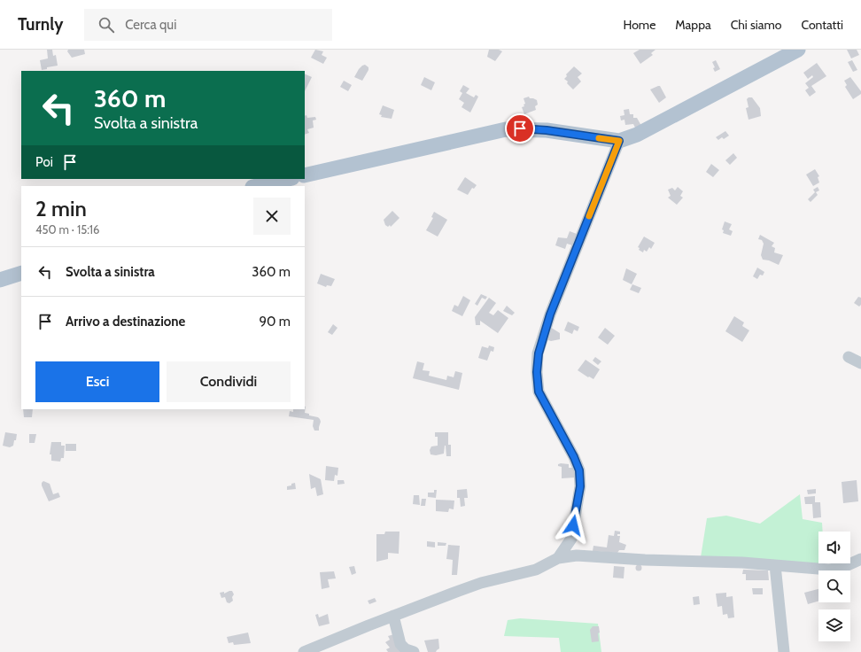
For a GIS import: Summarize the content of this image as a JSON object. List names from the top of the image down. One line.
{"page":{"header":"Turnly","search":"Cerca qui","nav":["Home","Mappa","Chi siamo","Contatti"],"turn":["360 m","Svolta a sinistra"],"then":"Poi","heading":["2 min","450 m · 15:16"],"list":[{"name":"Svolta a sinistra","value":"360 m"},{"name":"Arrivo a destinazione","value":"90 m"}],"buttons":["Esci","Condividi"]}}
